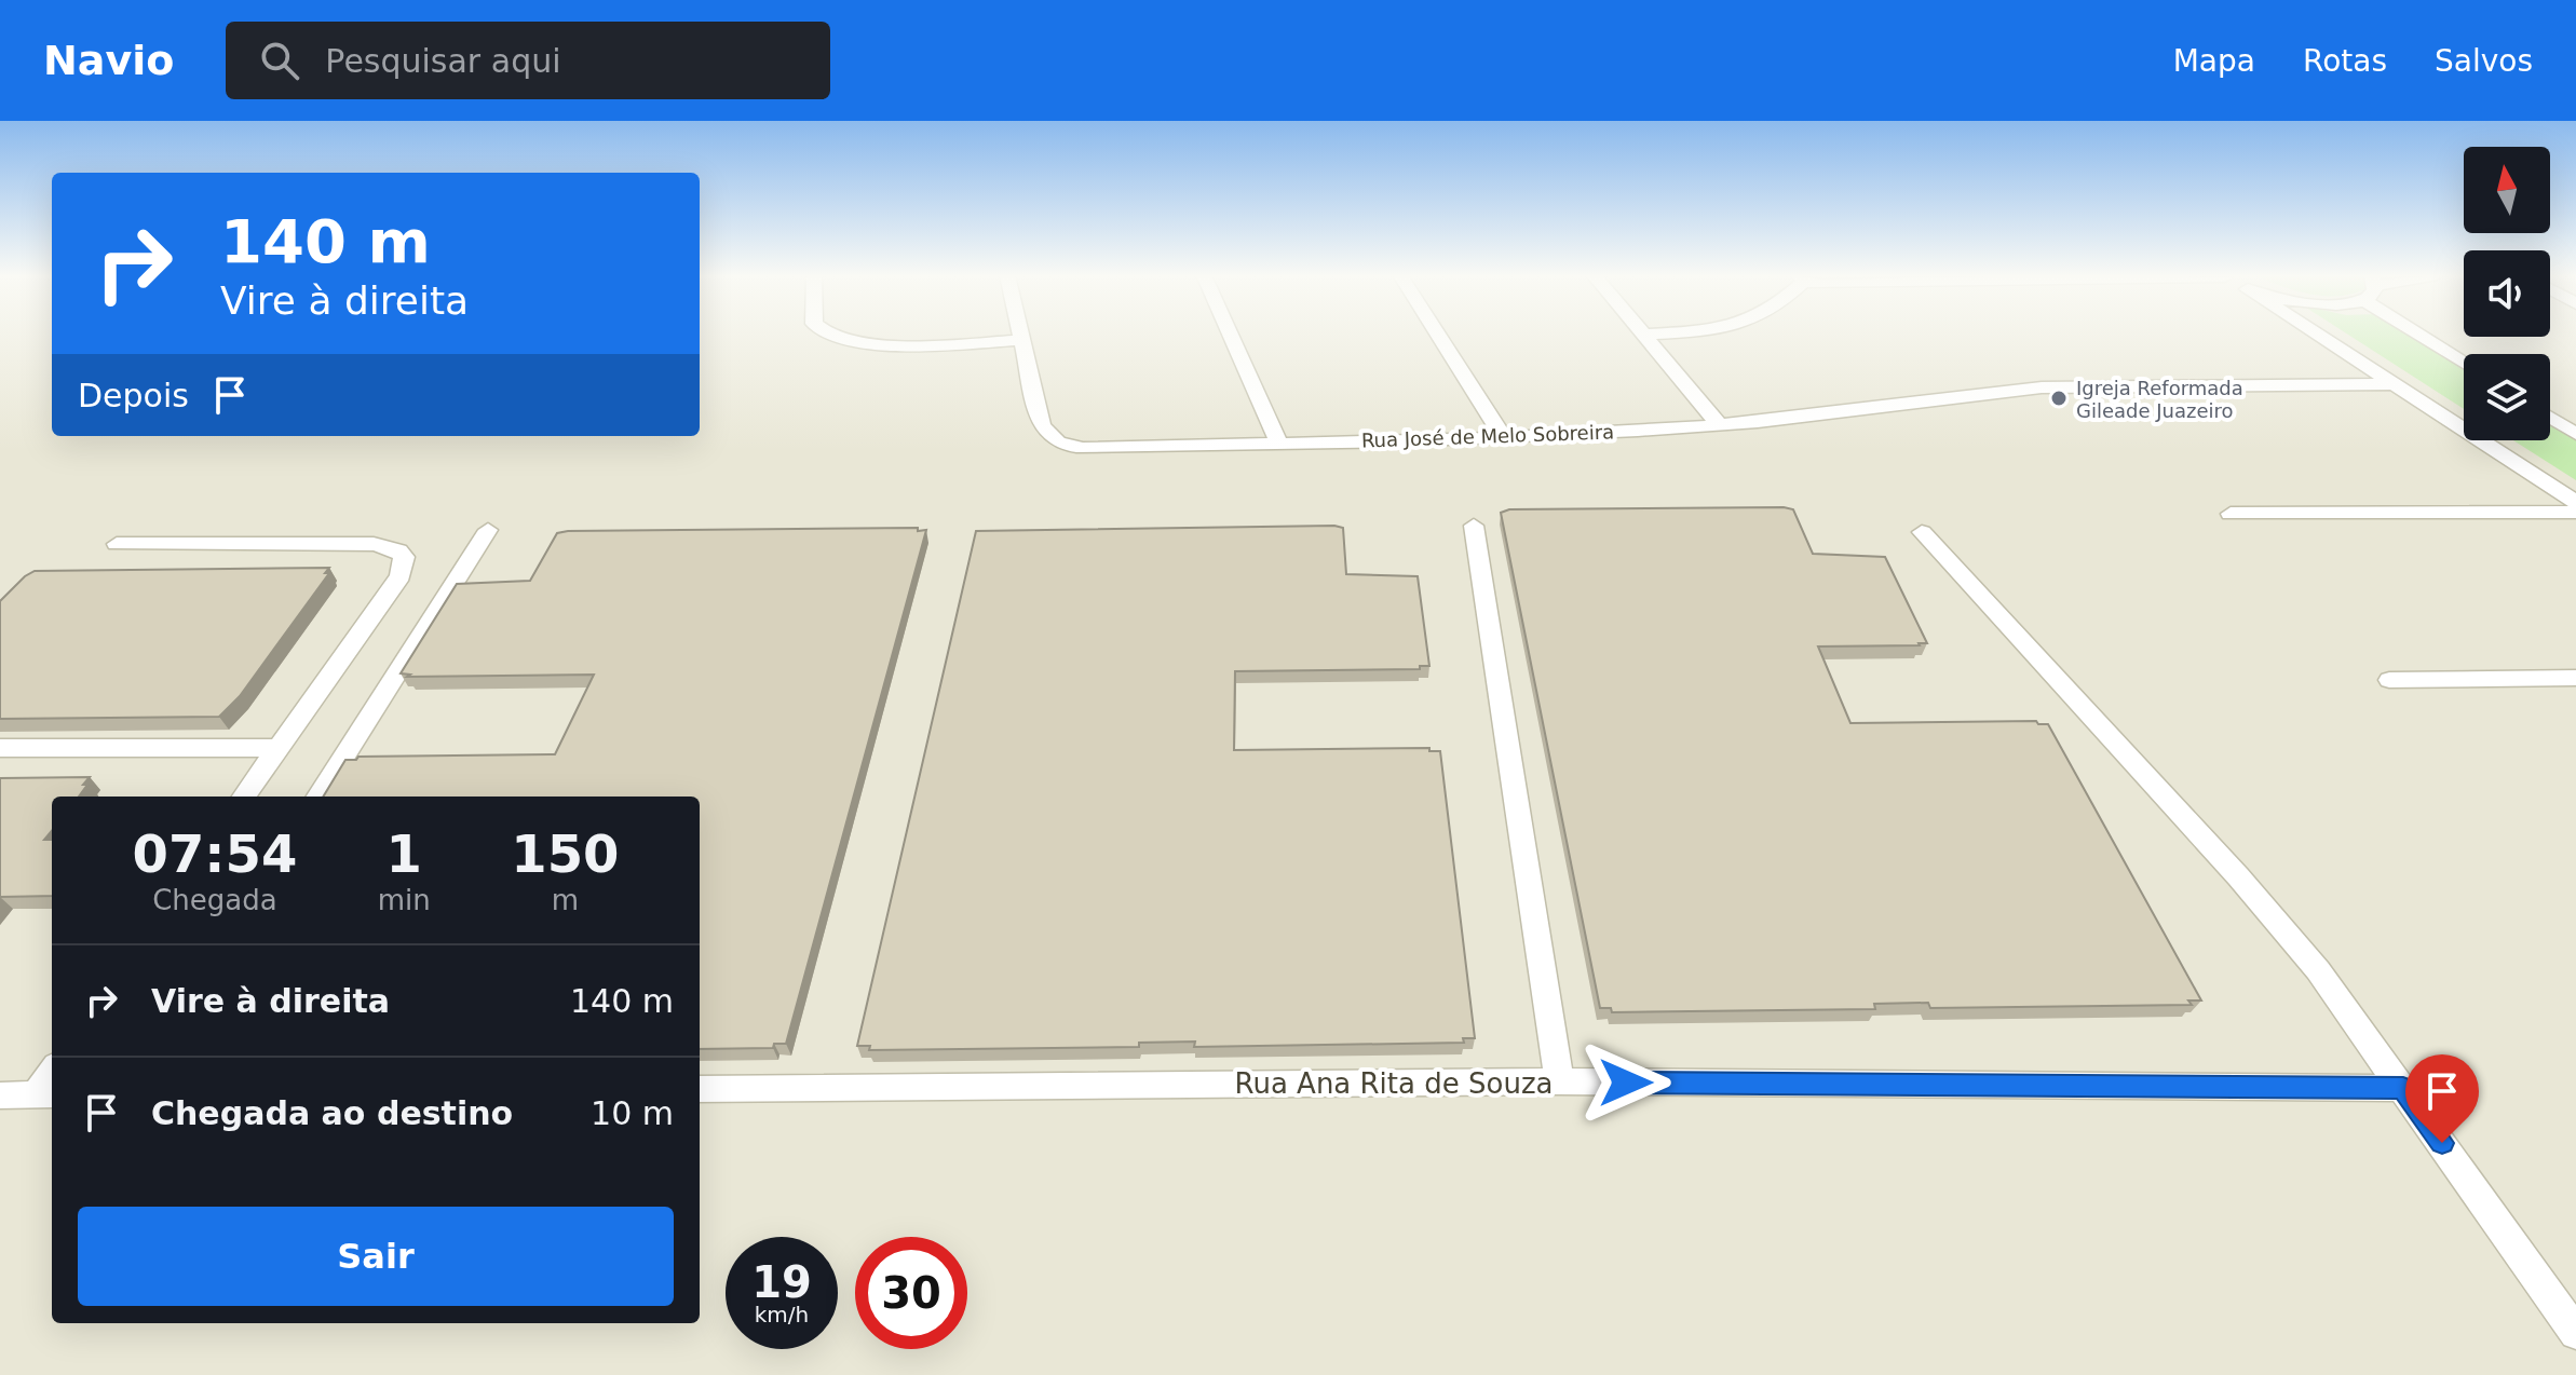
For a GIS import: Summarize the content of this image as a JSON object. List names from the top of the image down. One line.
{"streets":{"street":["Rua José de Melo Sobreira","Rua Ana Rita de Souza"]},"places":["Igreja Reformada Gileade Juazeiro"],"north":"top","page":{"header":"Navio","search":"Pesquisar aqui","nav":["Mapa","Rotas","Salvos"],"turn":["140 m","Vire à direita"],"then":"Depois","eta":["07:54","Chegada","1","min","150","m"],"list":[{"name":"Vire à direita","value":"140 m"},{"name":"Chegada ao destino","value":"10 m"}],"buttons":"Sair","speed":"19 km/h","limit":"30"}}
